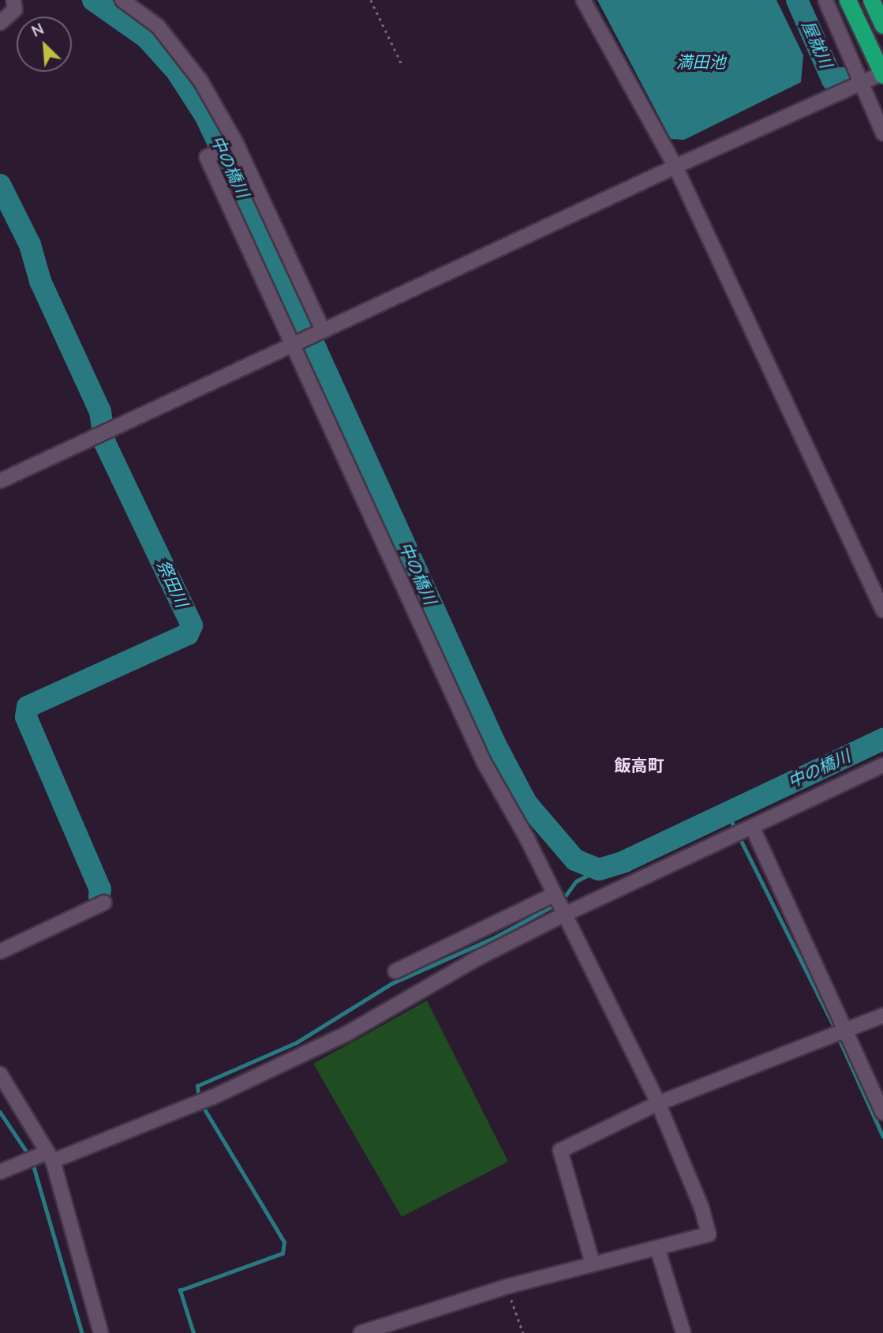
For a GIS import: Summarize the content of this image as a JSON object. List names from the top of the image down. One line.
{"districts":["飯高町"],"water":["屋就川","満田池","中の橋川","祭田川"],"north":"top left"}
